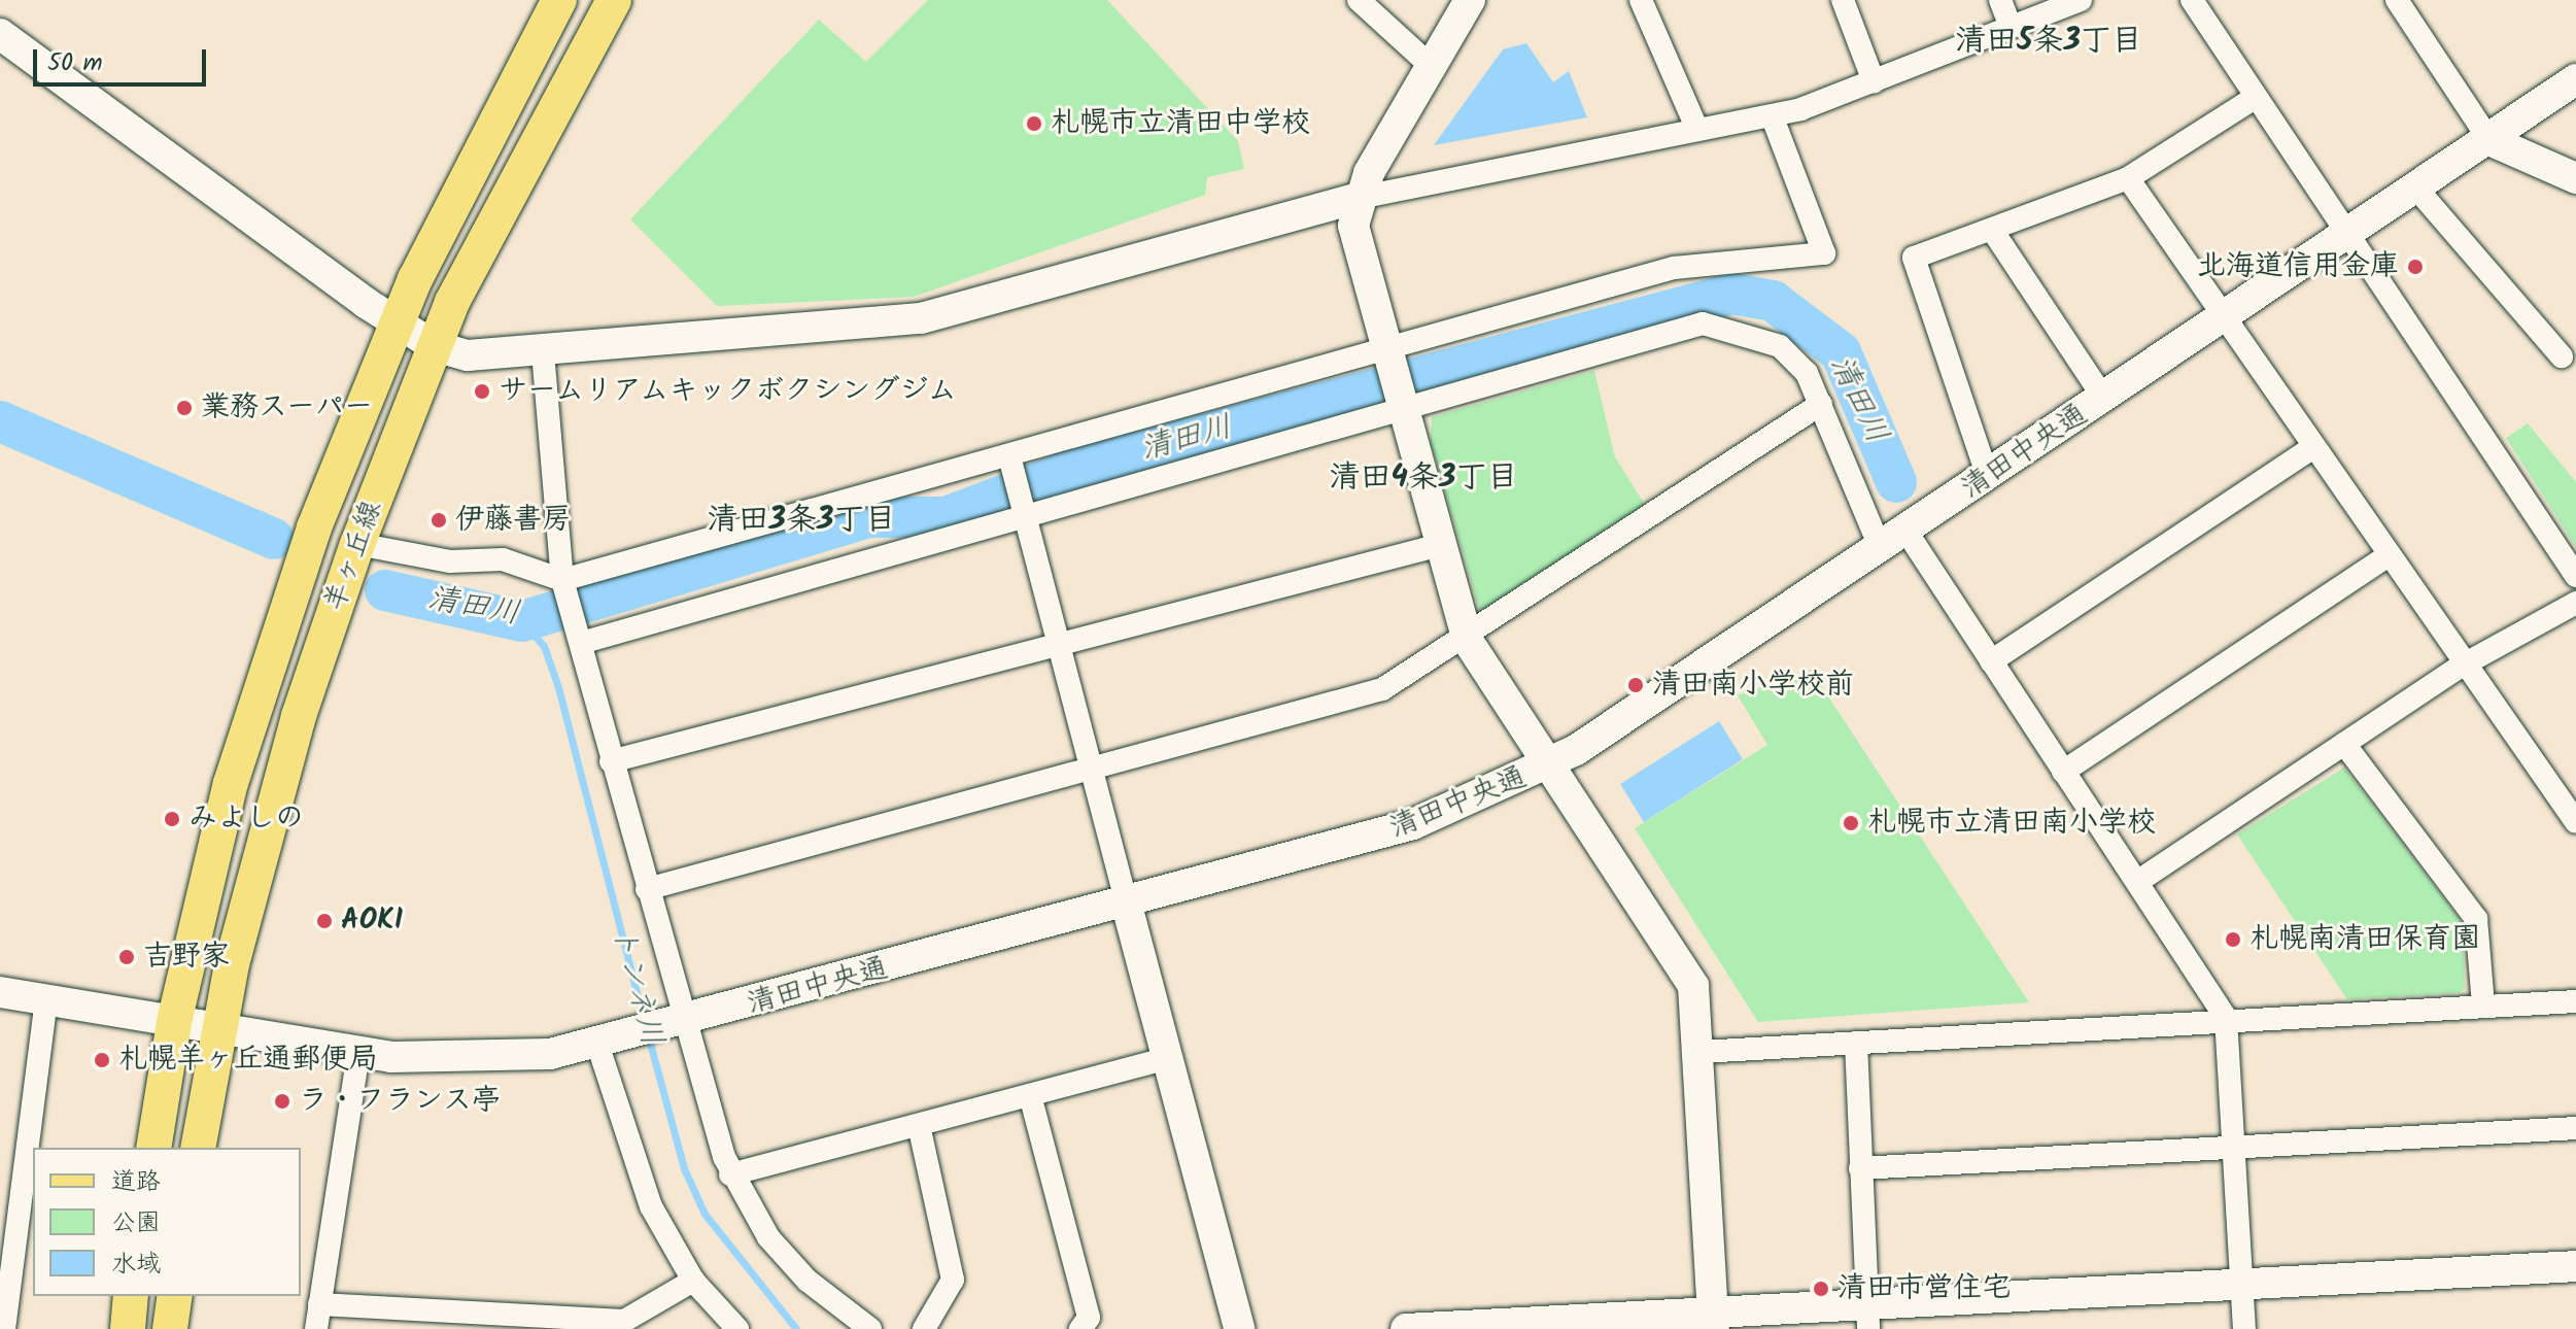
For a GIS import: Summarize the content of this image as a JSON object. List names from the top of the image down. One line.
{"streets":{"main road":["羊ヶ丘線"],"street":["清田中央通"]},"crossings":[["清田中央通","羊ヶ丘線"]],"districts":["清田5条3丁目","清田4条3丁目","清田3条3丁目"],"water":["清田川","トンネ川"],"places":["札幌市立清田中学校","北海道信用金庫","サームリアムキックボクシングジム","業務スーパー","伊藤書房","清田南小学校前","みよしの","札幌市立清田南小学校","AOKI","札幌南清田保育園","吉野家","札幌羊ヶ丘通郵便局","ラ・フランス亭","清田市営住宅"],"legend":["道路","公園","水域"],"scale_bar":"50 m"}
